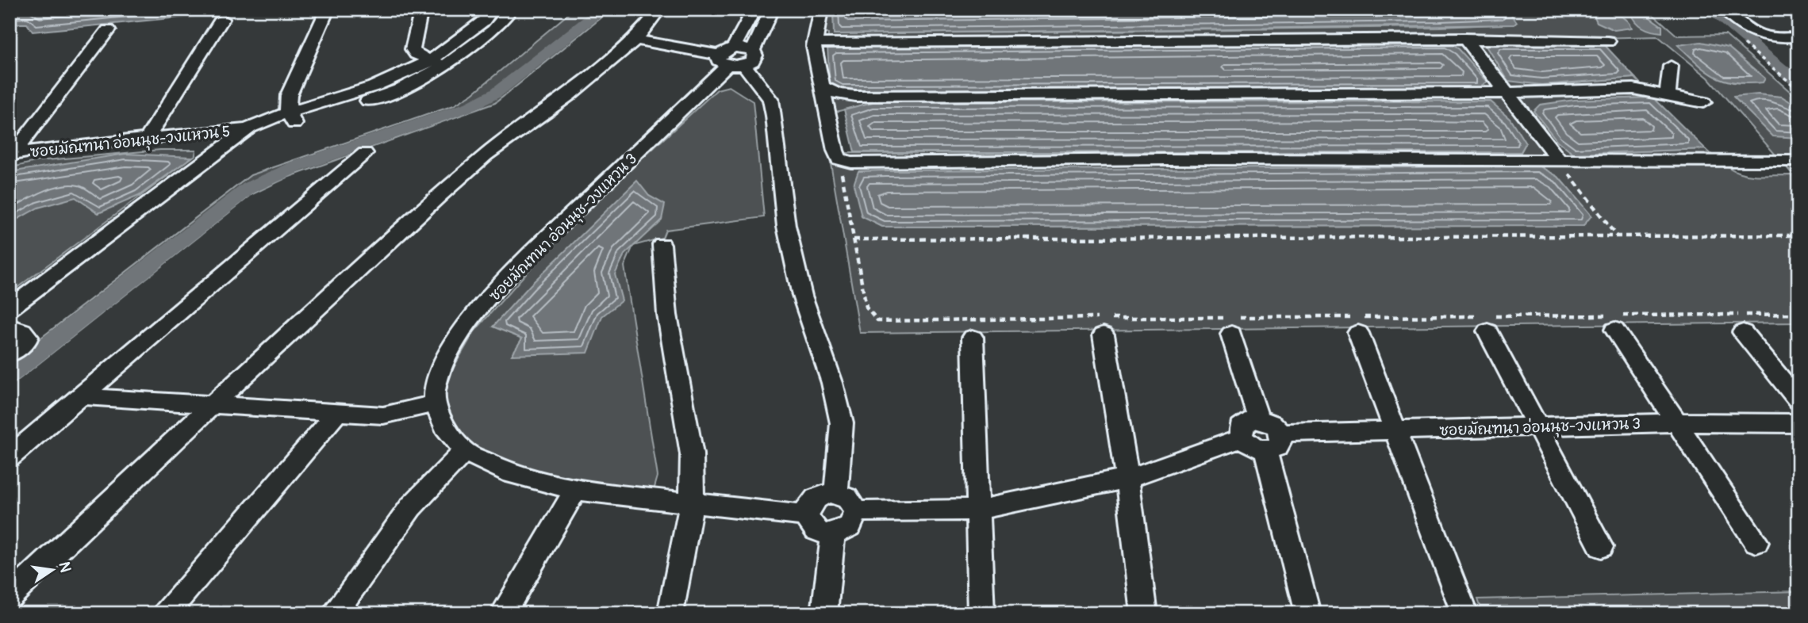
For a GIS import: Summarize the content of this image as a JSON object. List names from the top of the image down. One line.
{"streets":{"street":["ซอยมัณฑนา อ่อนนุช-วงแหวน 5","ซอยมัณฑนา อ่อนนุช-วงแหวน 3"]},"north":"right"}
